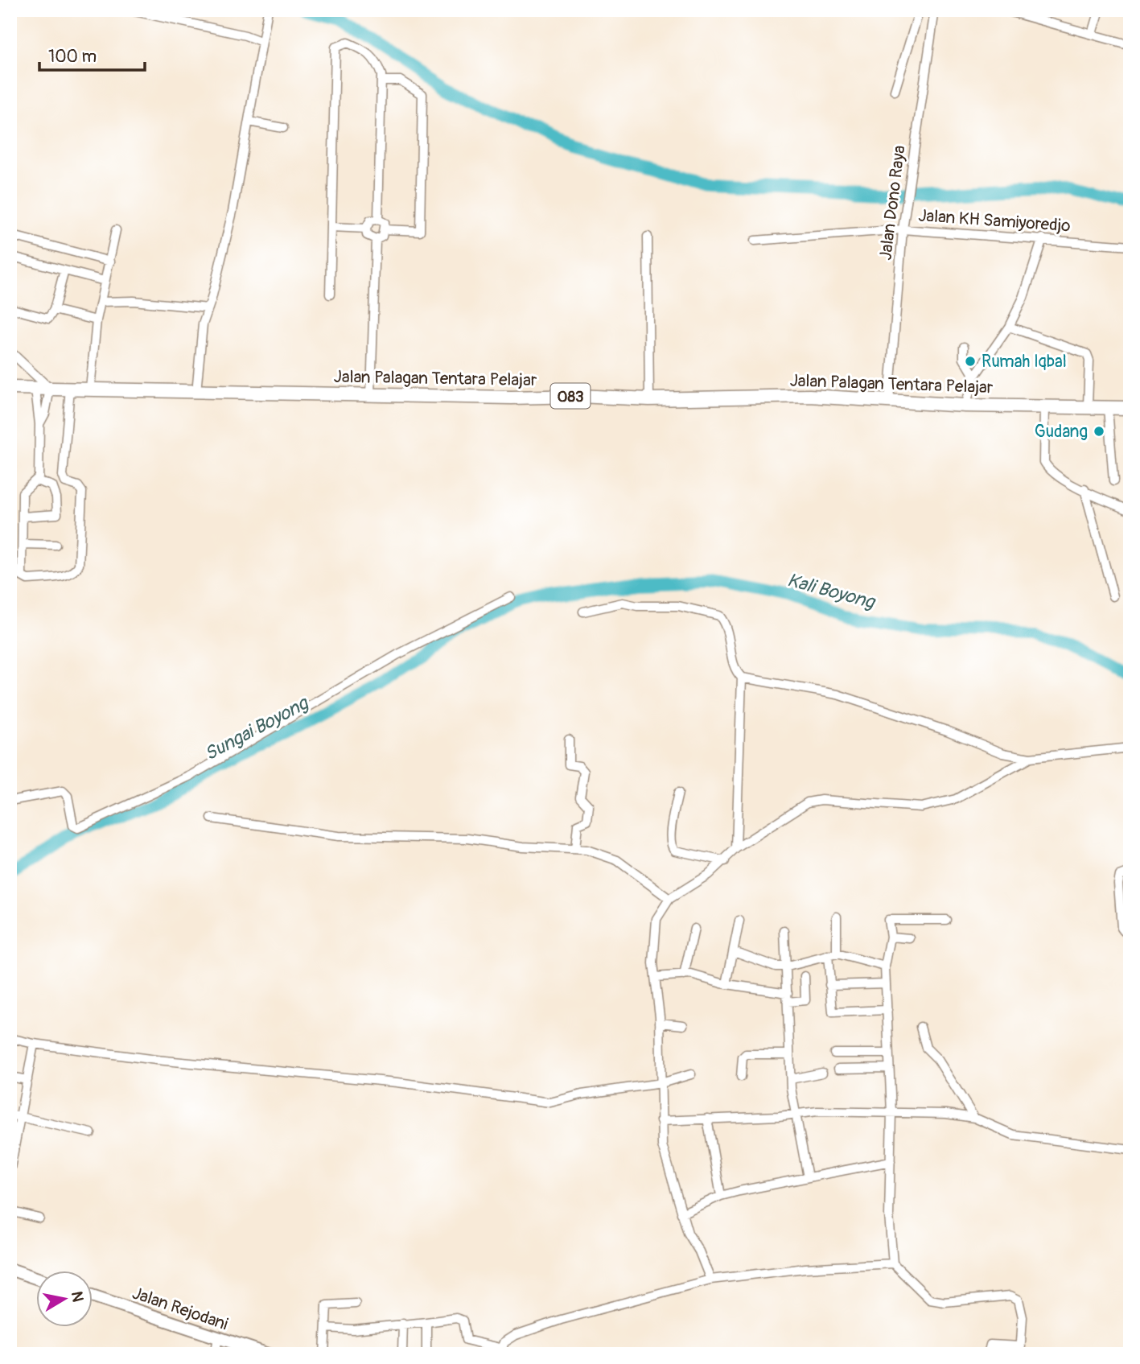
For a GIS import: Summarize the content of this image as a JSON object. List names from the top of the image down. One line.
{"streets":{"main road":["Jalan Palagan Tentara Pelajar","083","Jalan Rejodani"],"street":["Jalan Dono Raya","Jalan KH Samiyoredjo"]},"crossings":[["Jalan Dono Raya","Jalan KH Samiyoredjo"],["Jalan Dono Raya","Jalan Palagan Tentara Pelajar"]],"water":["Kali Boyong","Sungai Boyong"],"places":["Rumah Iqbal","Gudang"],"scale_bar":"100 m","north":"right"}
